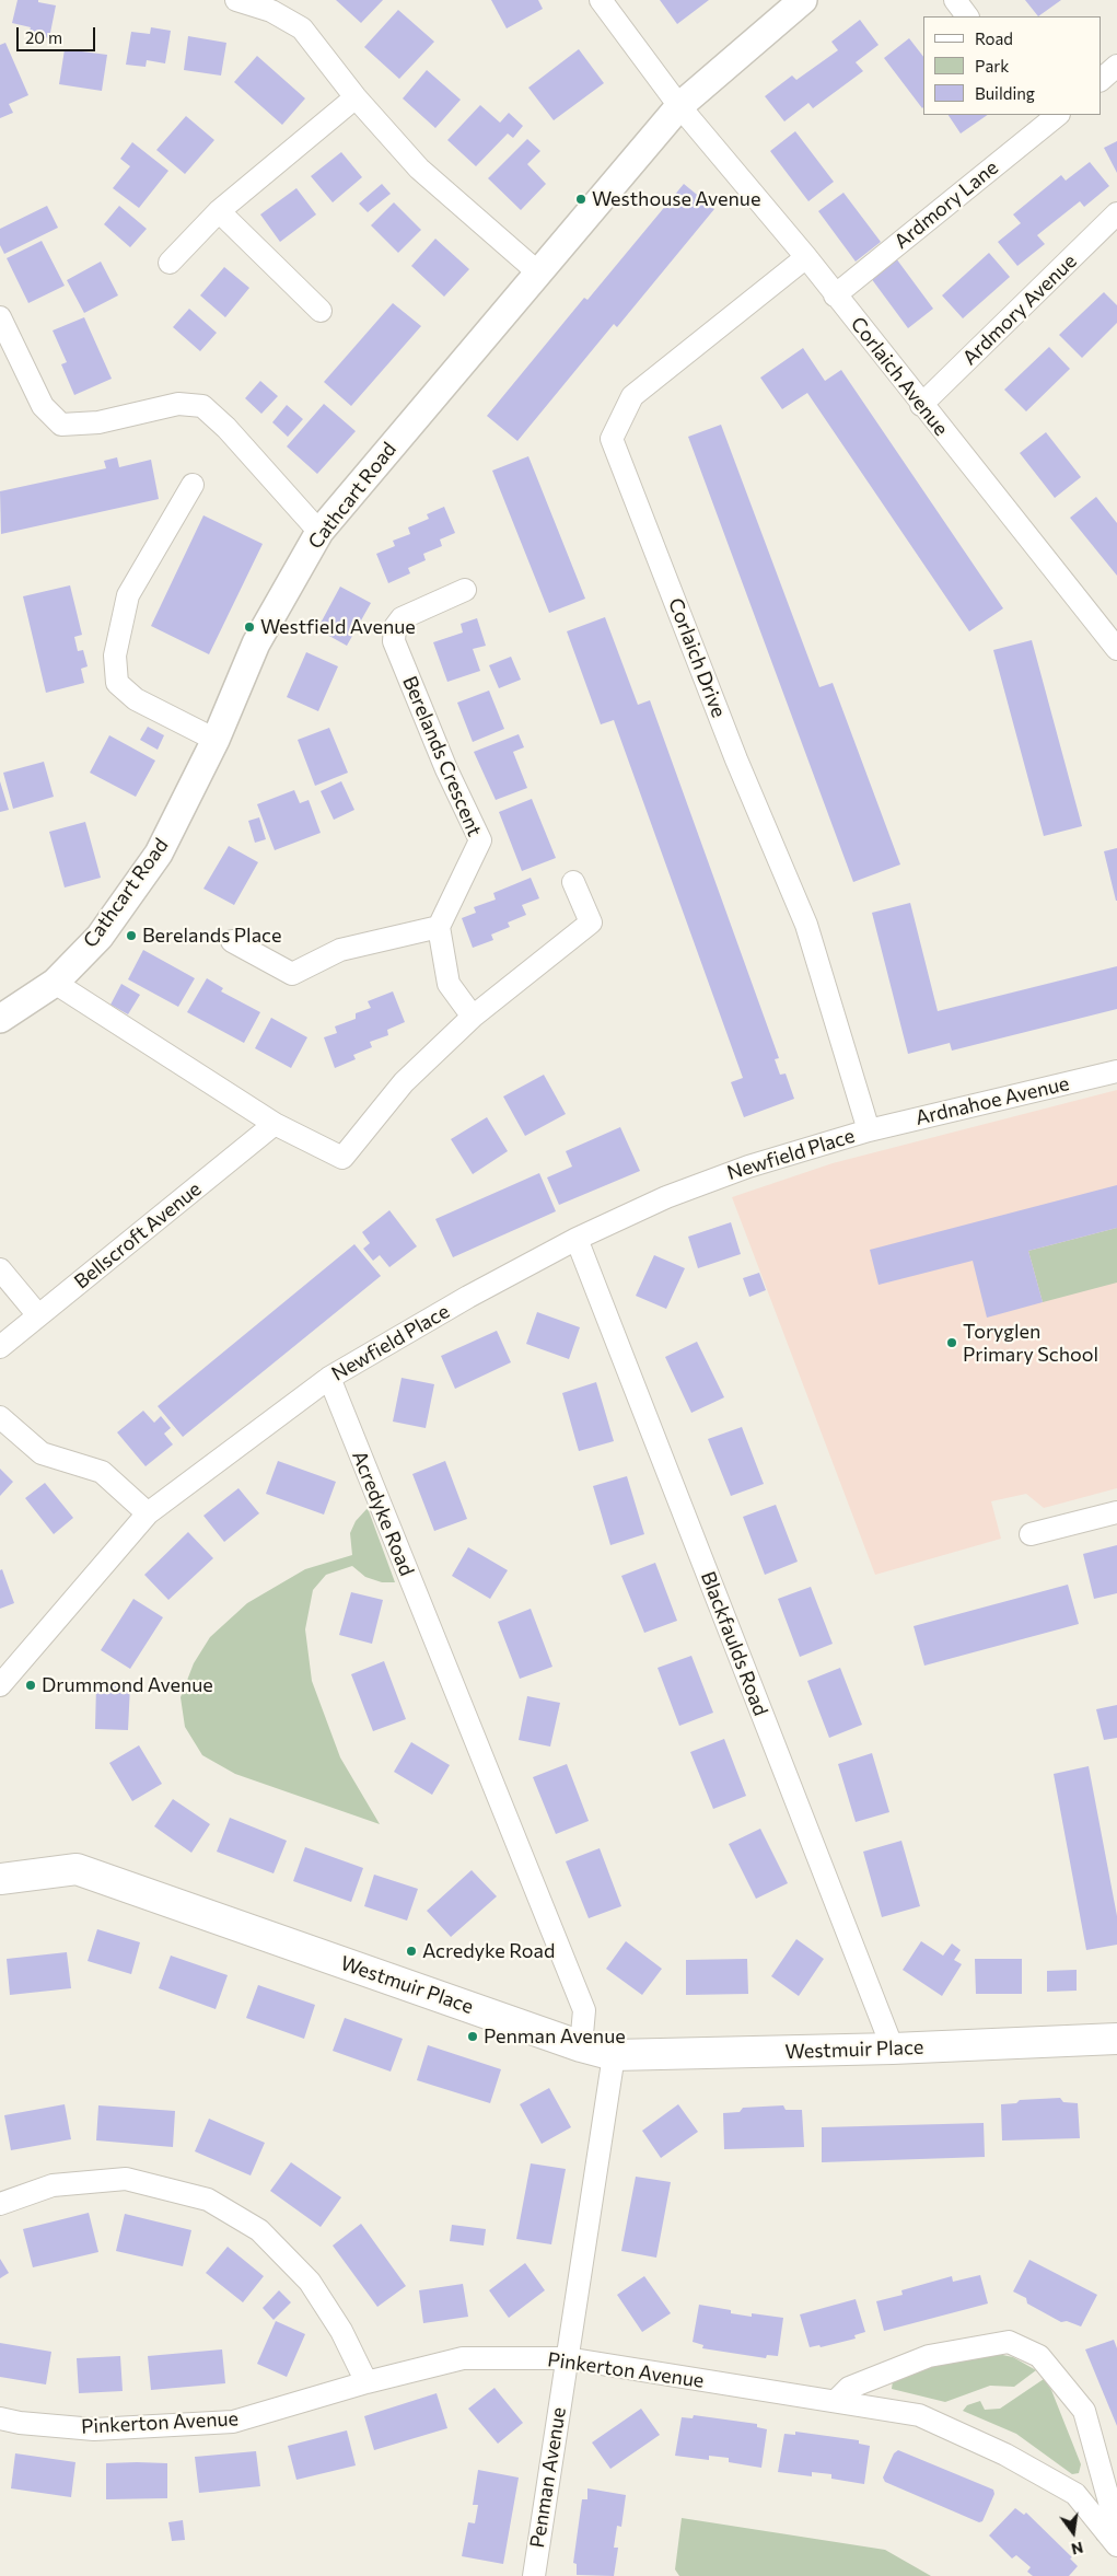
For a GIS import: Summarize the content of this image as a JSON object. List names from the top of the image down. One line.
{"streets":{"main road":["Westmuir Place"],"street":["Ardmory Lane","Ardmory Avenue","Corlaich Avenue","Cathcart Road","Corlaich Drive","Berelands Crescent","Ardnahoe Avenue","Newfield Place","Bellscroft Avenue","Acredyke Road","Blackfaulds Road","Pinkerton Avenue","Penman Avenue"]},"crossings":[["Ardmory Lane","Corlaich Avenue"],["Ardmory Avenue","Corlaich Avenue"],["Corlaich Avenue","Cathcart Road"],["Corlaich Avenue","Corlaich Drive"],["Corlaich Drive","Ardnahoe Avenue"],["Corlaich Drive","Newfield Place"],["Ardnahoe Avenue","Newfield Place"],["Newfield Place","Acredyke Road"],["Newfield Place","Blackfaulds Road"],["Acredyke Road","Westmuir Place"],["Blackfaulds Road","Westmuir Place"],["Westmuir Place","Penman Avenue"],["Pinkerton Avenue","Penman Avenue"]],"places":["Westhouse Avenue","Westfield Avenue","Berelands Place","Toryglen Primary School","Drummond Avenue","Acredyke Road","Penman Avenue"],"legend":["Road","Park","Building"],"scale_bar":"20 m","north":"bottom"}
